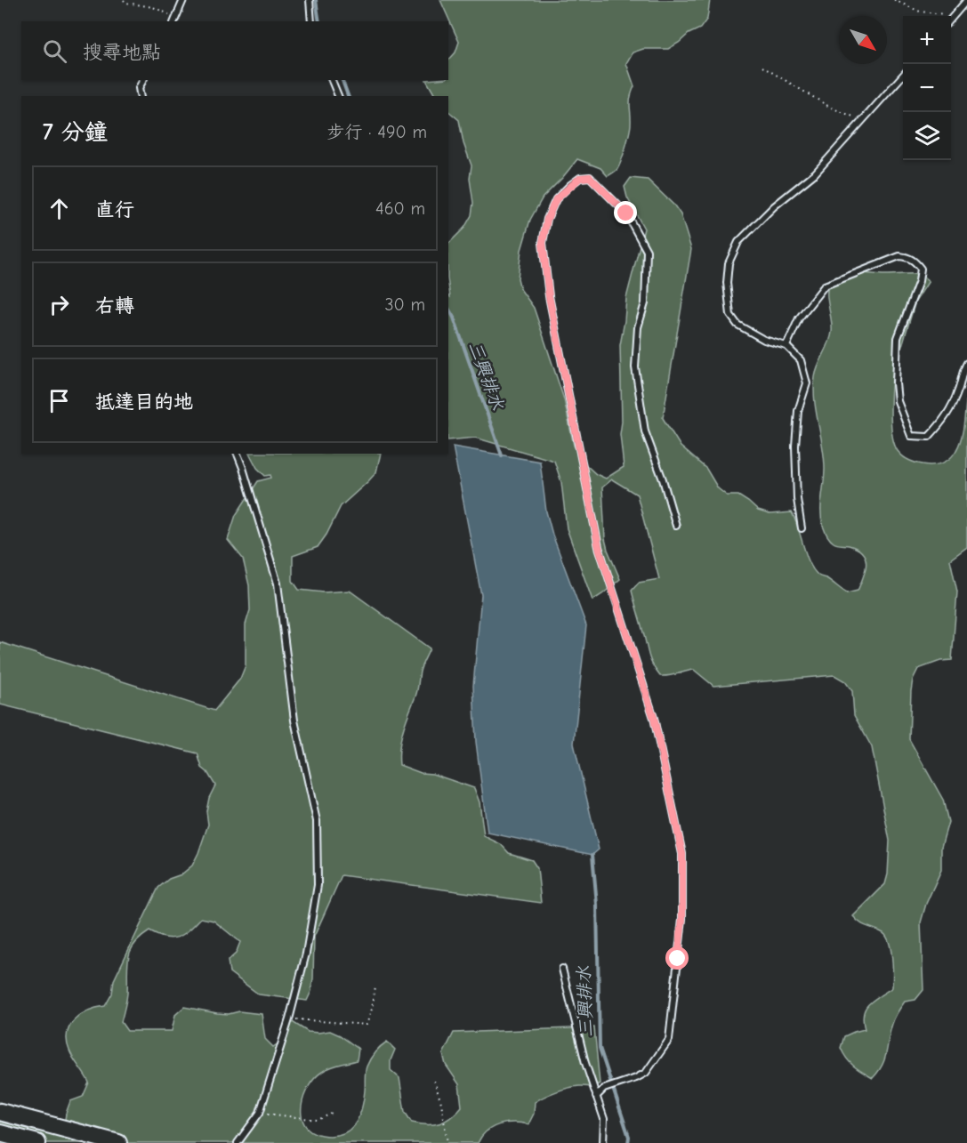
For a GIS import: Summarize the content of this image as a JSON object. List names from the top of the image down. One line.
{"water":["三興排水"],"north":"bottom right","page":{"map_buttons":["+","−"],"search":"搜尋地點","heading":["7 分鐘","步行 · 490 m"],"list":[["直行","460 m"],["右轉","30 m"],"抵達目的地"]}}
